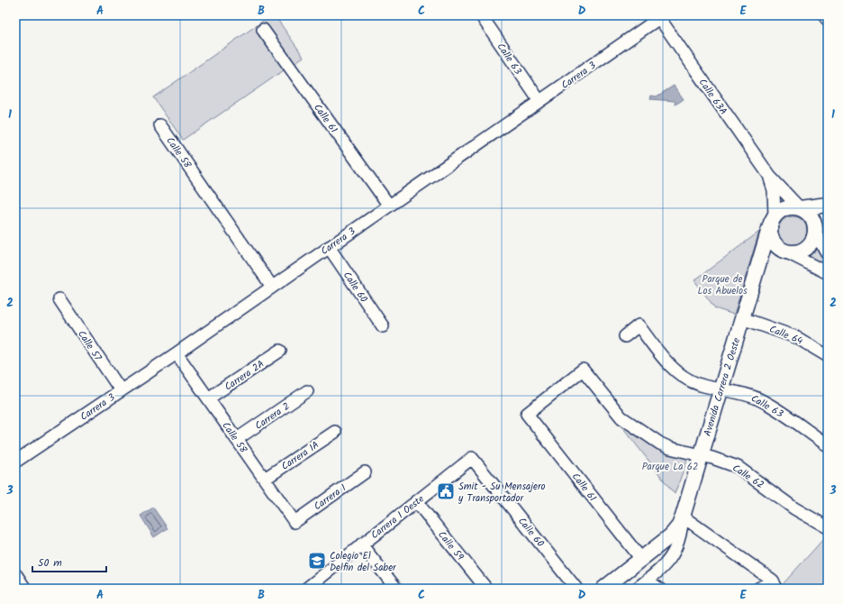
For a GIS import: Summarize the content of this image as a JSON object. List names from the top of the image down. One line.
{"streets":{"main road":["Avenida Carrera 2 Oeste"],"street":["Calle 63","Carrera 3","Calle 63A","Calle 61","Calle 58","Calle 60","Calle 64","Calle 57","Carrera 2A","Carrera 2","Carrera 1A","Calle 62","Carrera 1","Carrera 1 Oeste","Calle 59"]},"crossings":[["Calle 63","Carrera 3"],["Calle 63","Avenida Carrera 2 Oeste"],["Carrera 3","Calle 63A"],["Carrera 3","Calle 61"],["Carrera 3","Calle 58"],["Carrera 3","Calle 60"],["Carrera 3","Calle 57"],["Calle 63A","Avenida Carrera 2 Oeste"],["Calle 61","Avenida Carrera 2 Oeste"],["Calle 61","Calle 62"],["Calle 58","Carrera 2A"],["Calle 58","Carrera 2"],["Calle 58","Carrera 1A"],["Calle 58","Carrera 1"],["Calle 60","Carrera 1 Oeste"],["Calle 64","Avenida Carrera 2 Oeste"],["Avenida Carrera 2 Oeste","Calle 62"],["Carrera 1 Oeste","Calle 59"]],"parks":["Parque de Los Abuelos","Parque La 62"],"places":{"public building":["Smit - Su Mensajero y Transportador"],"school or university":["Colegio El Delfin del Saber"]},"scale_bar":"50 m","grid":{"columns":["A","B","C","D","E"],"rows":["1","2","3"]}}
